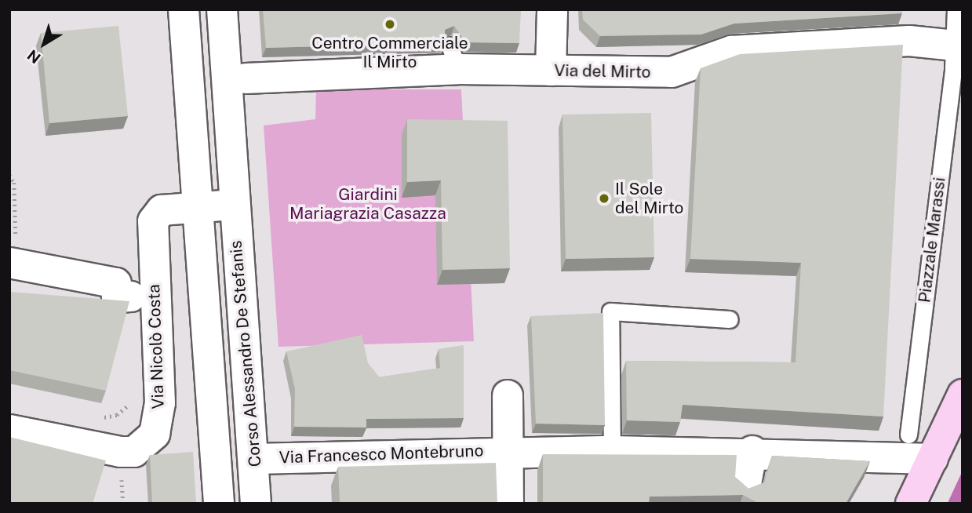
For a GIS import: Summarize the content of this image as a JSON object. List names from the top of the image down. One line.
{"streets":{"street":["Via del Mirto","Via Nicolò Costa","Corso Alessandro De Stefanis","Via Francesco Montebruno"],"lane":["Piazzale Marassi"]},"crossings":[["Via del Mirto","Piazzale Marassi"],["Corso Alessandro De Stefanis","Via Francesco Montebruno"]],"parks":["Giardini Mariagrazia Casazza"],"places":["Centro Commerciale Il Mirto","Il Sole del Mirto"],"north":"bottom left"}
